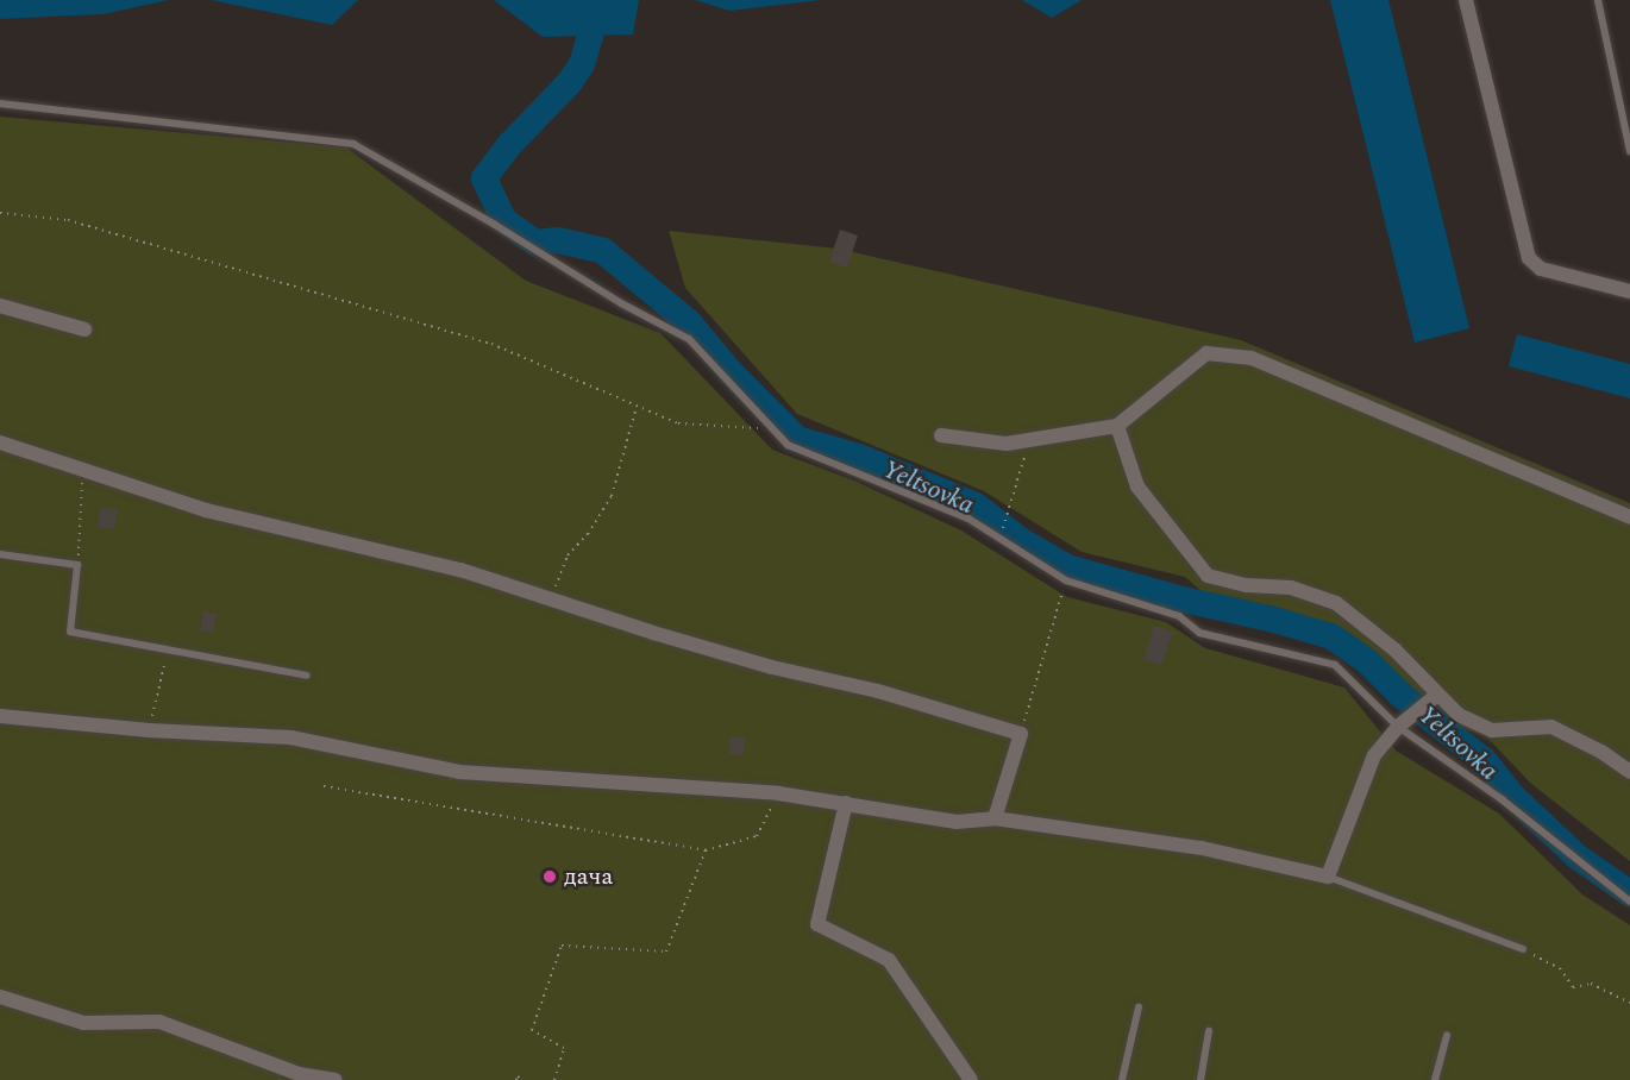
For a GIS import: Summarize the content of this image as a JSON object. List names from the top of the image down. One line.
{"water":["Yeltsovka"],"places":["дача"]}
